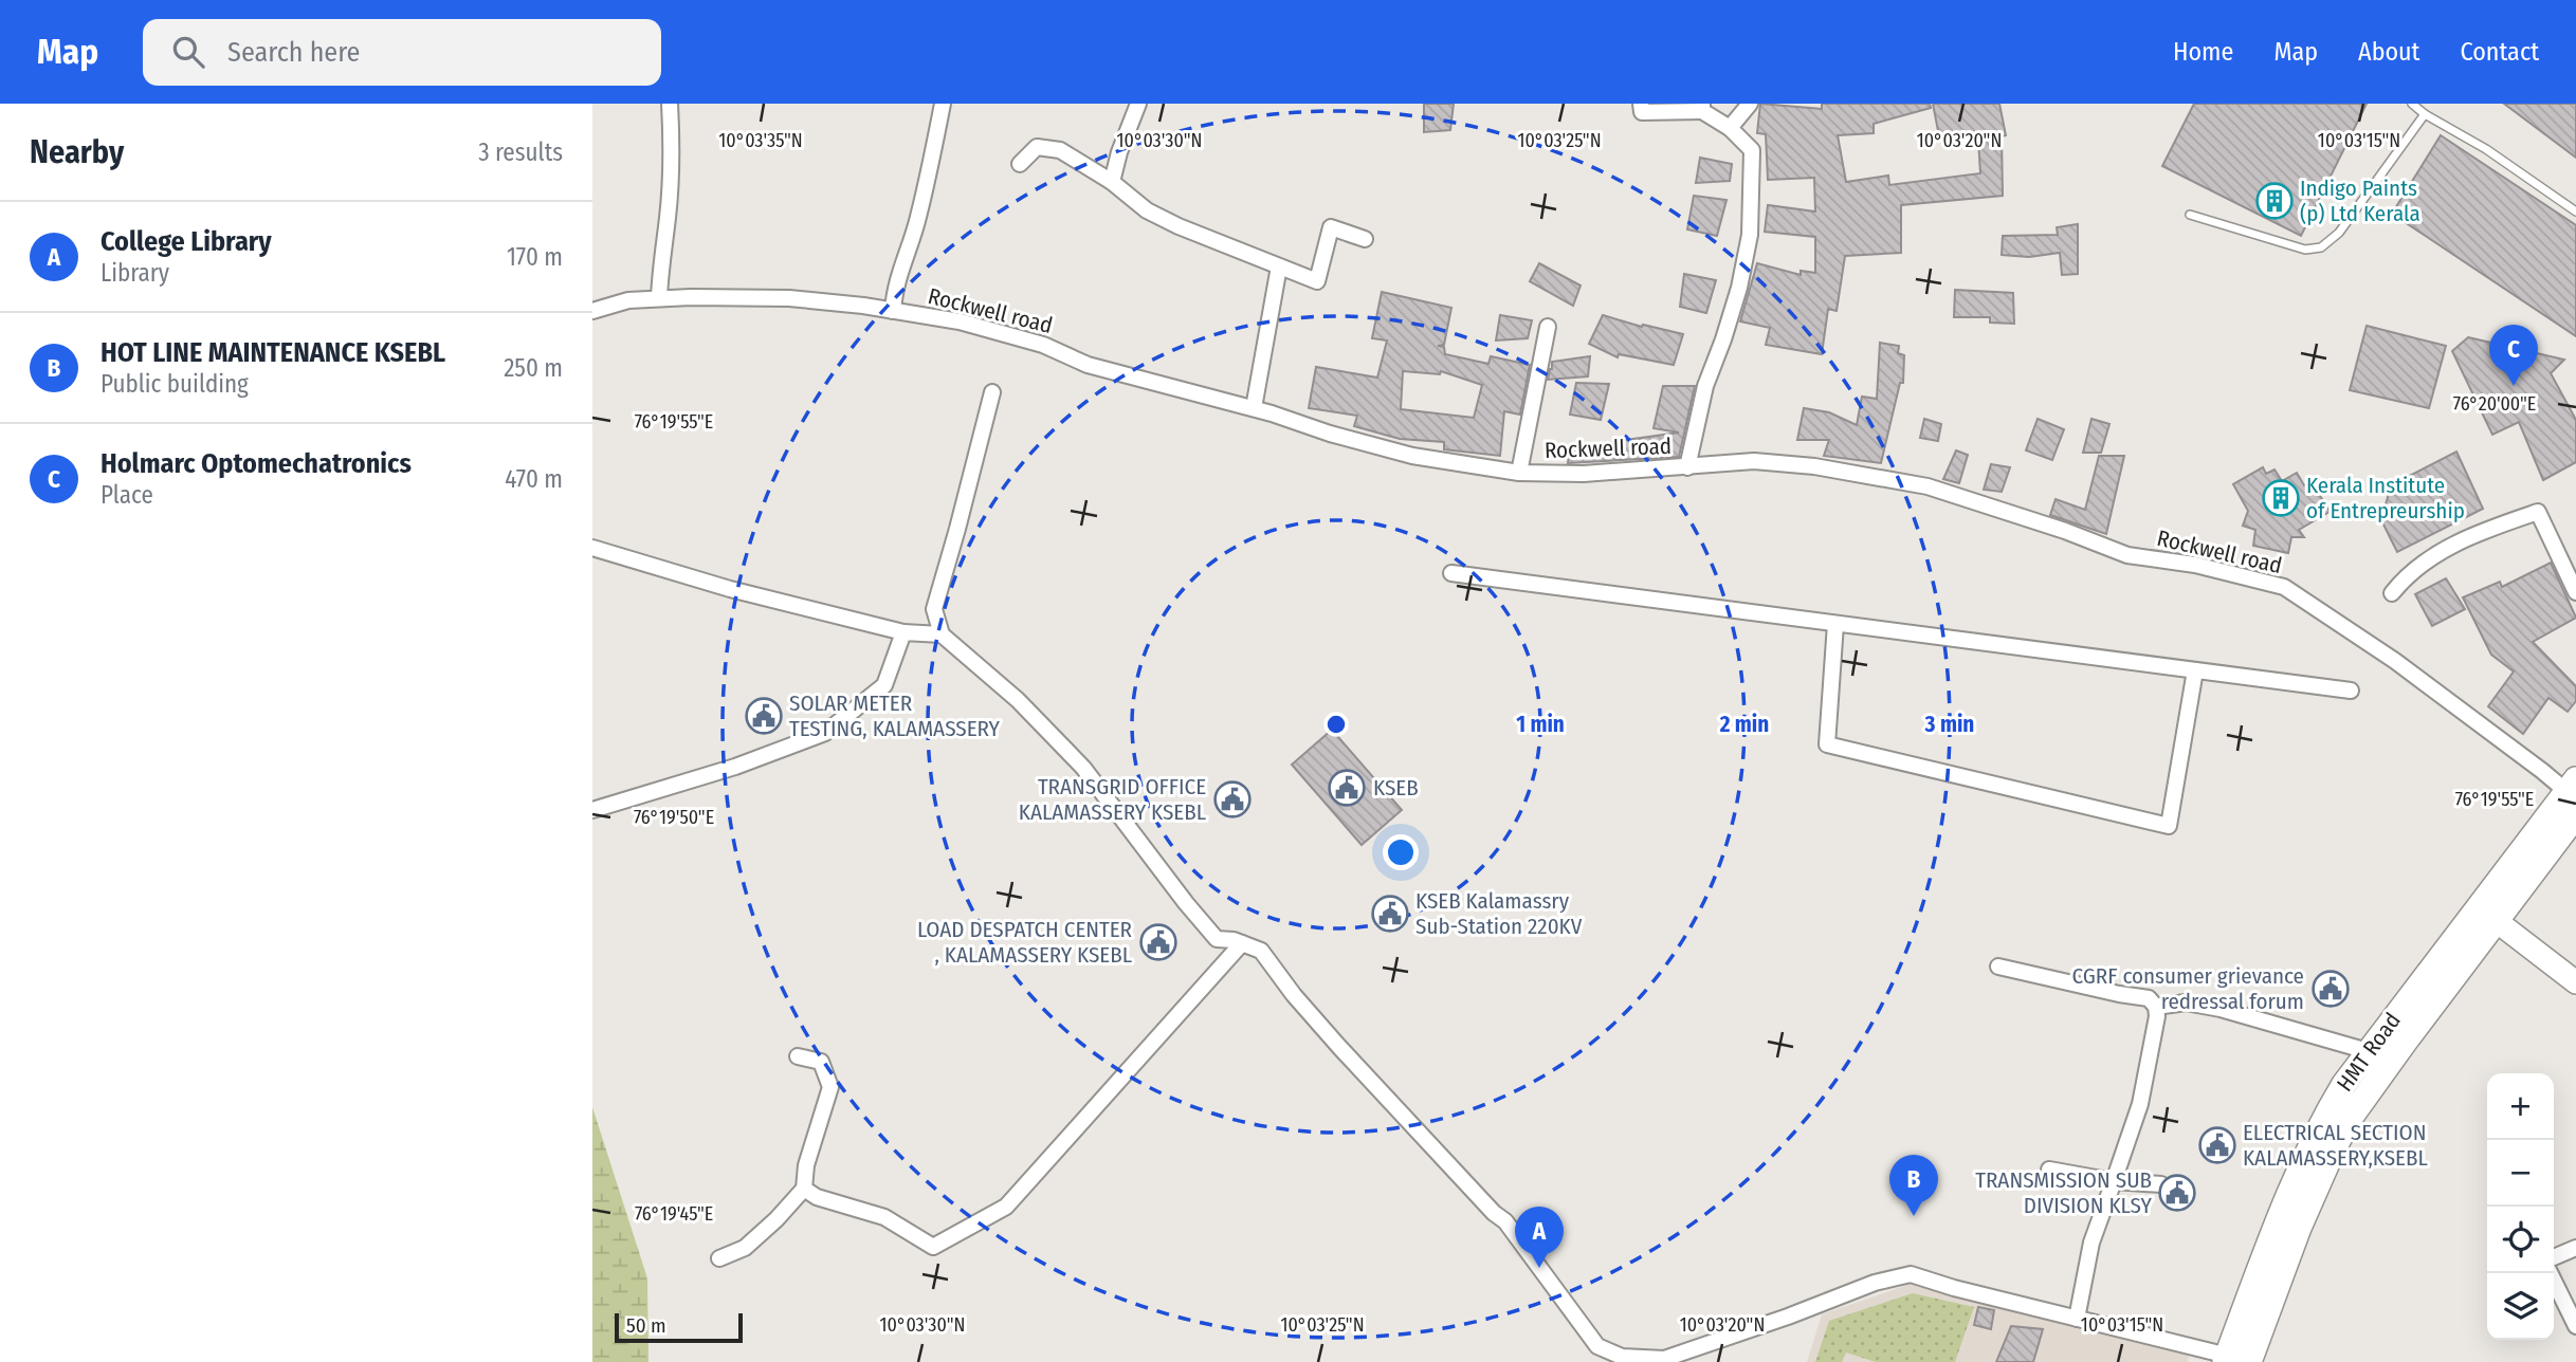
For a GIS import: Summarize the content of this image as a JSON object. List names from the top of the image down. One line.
{"streets":{"main road":["HMT Road"],"street":["Rockwell road"]},"crossings":[["Rockwell road","HMT Road"]],"places":{"building":["Indigo Paints (p) Ltd Kerala","Kerala Institute of Entrepreurship"],"public building":["SOLAR METER TESTING, KALAMASSERY","KSEB","TRANSGRID OFFICE KALAMASSERY KSEBL","KSEB Kalamassry Sub-Station 220KV","LOAD DESPATCH CENTER , KALAMASSERY KSEBL","CGRF consumer grievance redressal forum","ELECTRICAL SECTION KALAMASSERY,KSEBL","TRANSMISSION SUB DIVISION KLSY"]},"scale_bar":"50 m","page":{"header":"Map","search":"Search here","nav":["Home","Map","About","Contact"],"heading":["Nearby","3 results"],"list":[{"mark":"A","name":"College Library","note":"Library","value":"170 m"},{"mark":"B","name":"HOT LINE MAINTENANCE KSEBL","note":"Public building","value":"250 m"},{"mark":"C","name":"Holmarc Optomechatronics","note":"Place","value":"470 m"}],"pins":["C","B","A"],"map_buttons":["+","−"],"scale":"50 m"},"coordinates":["10°03'35\"N","10°03'30\"N","10°03'25\"N","10°03'20\"N","10°03'15\"N","76°20'00\"E","76°19'55\"E","76°19'50\"E","76°19'45\"E"],"rings":["1 min","2 min","3 min"]}
